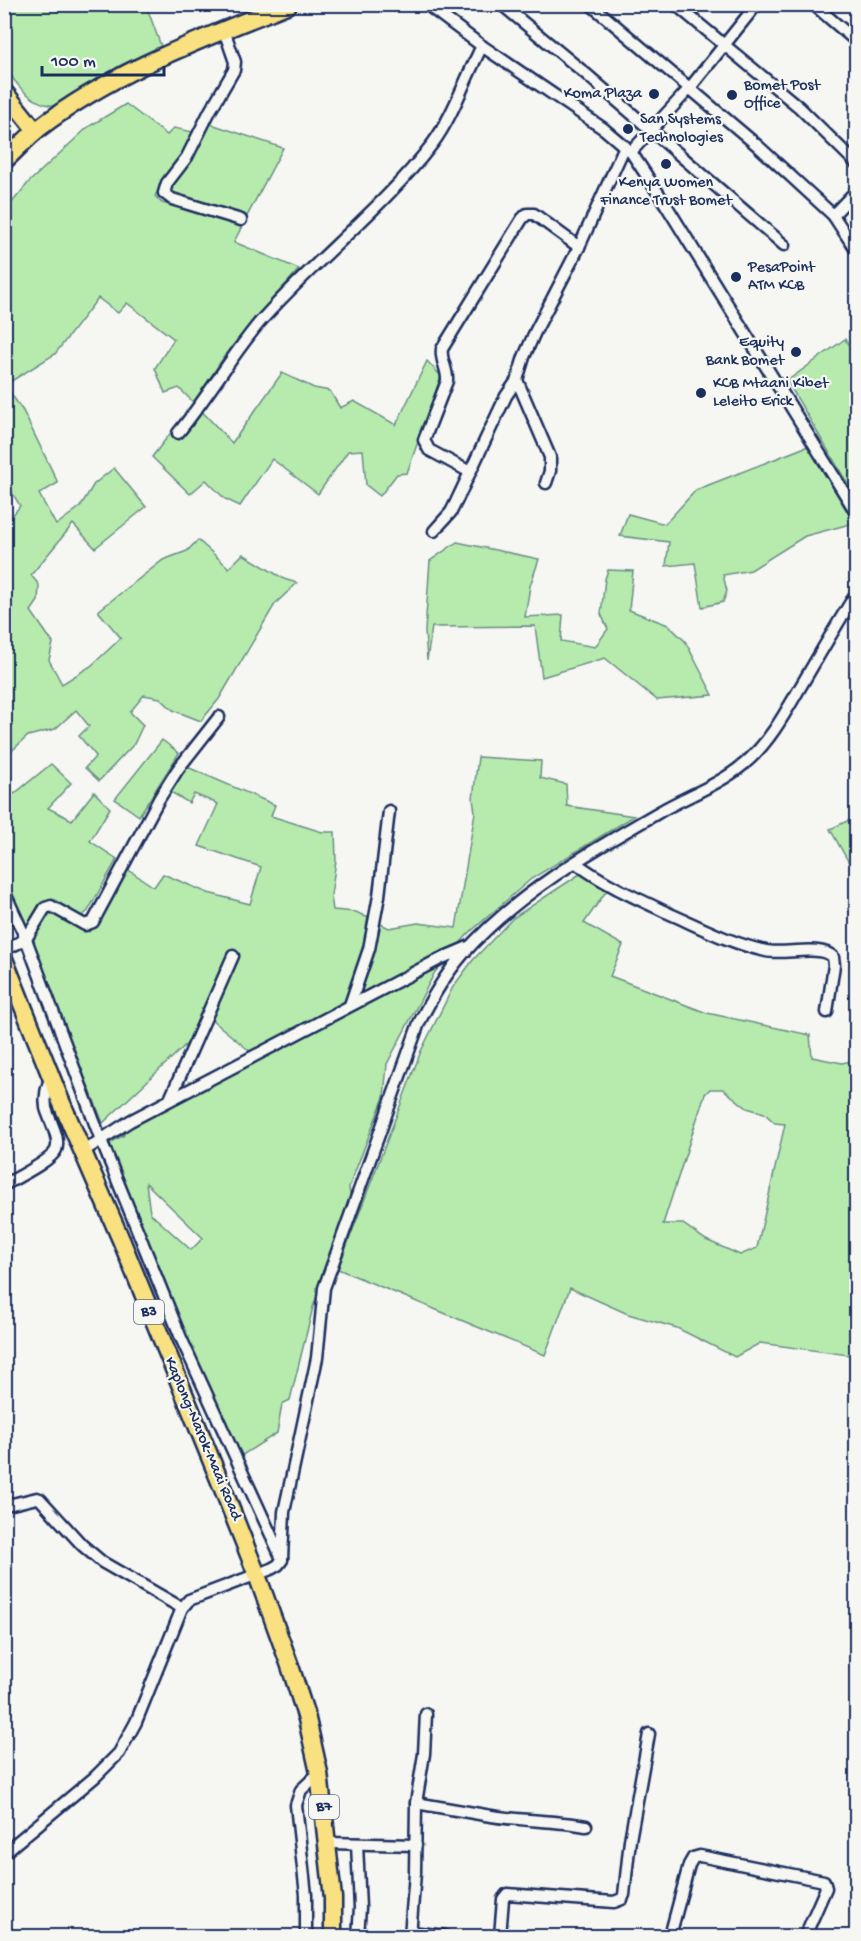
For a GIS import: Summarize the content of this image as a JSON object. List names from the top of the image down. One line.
{"streets":{"highway":["B3","Kaplong-Narok-Maai Road","B7"]},"places":["Koma Plaza","Bomet Post Office","San Systems Technologies","Kenya Women Finance Trust Bomet","PesaPoint ATM KCB","Equity Bank Bomet","KCB Mtaani Kibet Leleito Erick"],"scale_bar":"100 m"}
